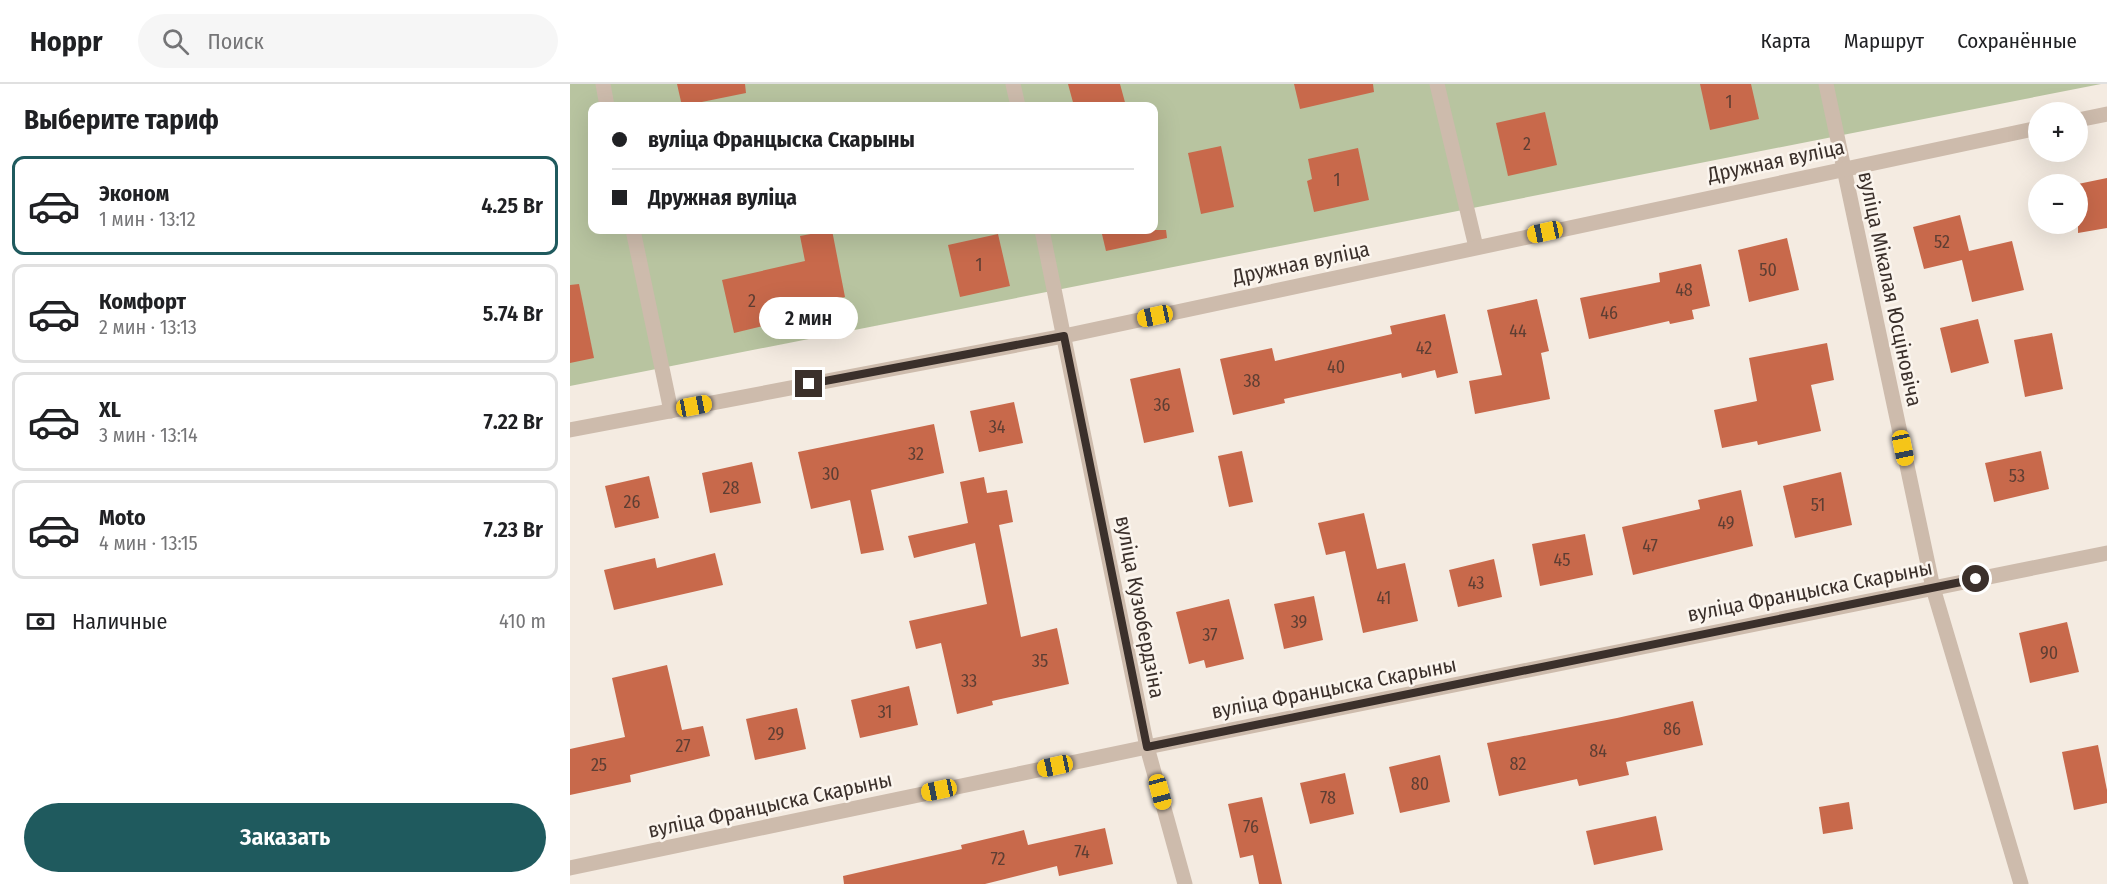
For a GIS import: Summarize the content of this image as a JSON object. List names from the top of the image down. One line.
{"streets":{"street":["Дружная вуліца","вуліца Мікалая Юсціновіча","вуліца Францыска Скарыны","вуліца Кузюбердзіна"]},"crossings":[["Дружная вуліца","вуліца Мікалая Юсціновіча"],["Дружная вуліца","вуліца Кузюбердзіна"],["вуліца Мікалая Юсціновіча","вуліца Францыска Скарыны"],["вуліца Францыска Скарыны","вуліца Кузюбердзіна"]],"house_numbers":["1","2","1","52","1","50","48","2","46","44","42","40","38","36","34","32","30","53","28","26","51","49","47","45","43","41","39","37","90","35","33","31","86","29","27","84","82","25","80","78","76","74","72"],"page":{"header":"Hoppr","search":"Поиск","nav":["Карта","Маршрут","Сохранённые"],"heading":"Выберите тариф","map_buttons":["+","−"],"banner":["вуліца Францыска Скарыны","Дружная вуліца"],"list":[{"name":"Эконом","note":"1 мин · 13:12","value":"4.25 Br"},{"name":"Комфорт","note":"2 мин · 13:13","value":"5.74 Br"},{"name":"XL","note":"3 мин · 13:14","value":"7.22 Br"},{"name":"Moto","note":"4 мин · 13:15","value":"7.23 Br"}],"bubble":"2 мин","pay":["Наличные","410 m"],"buttons":"Заказать"}}
